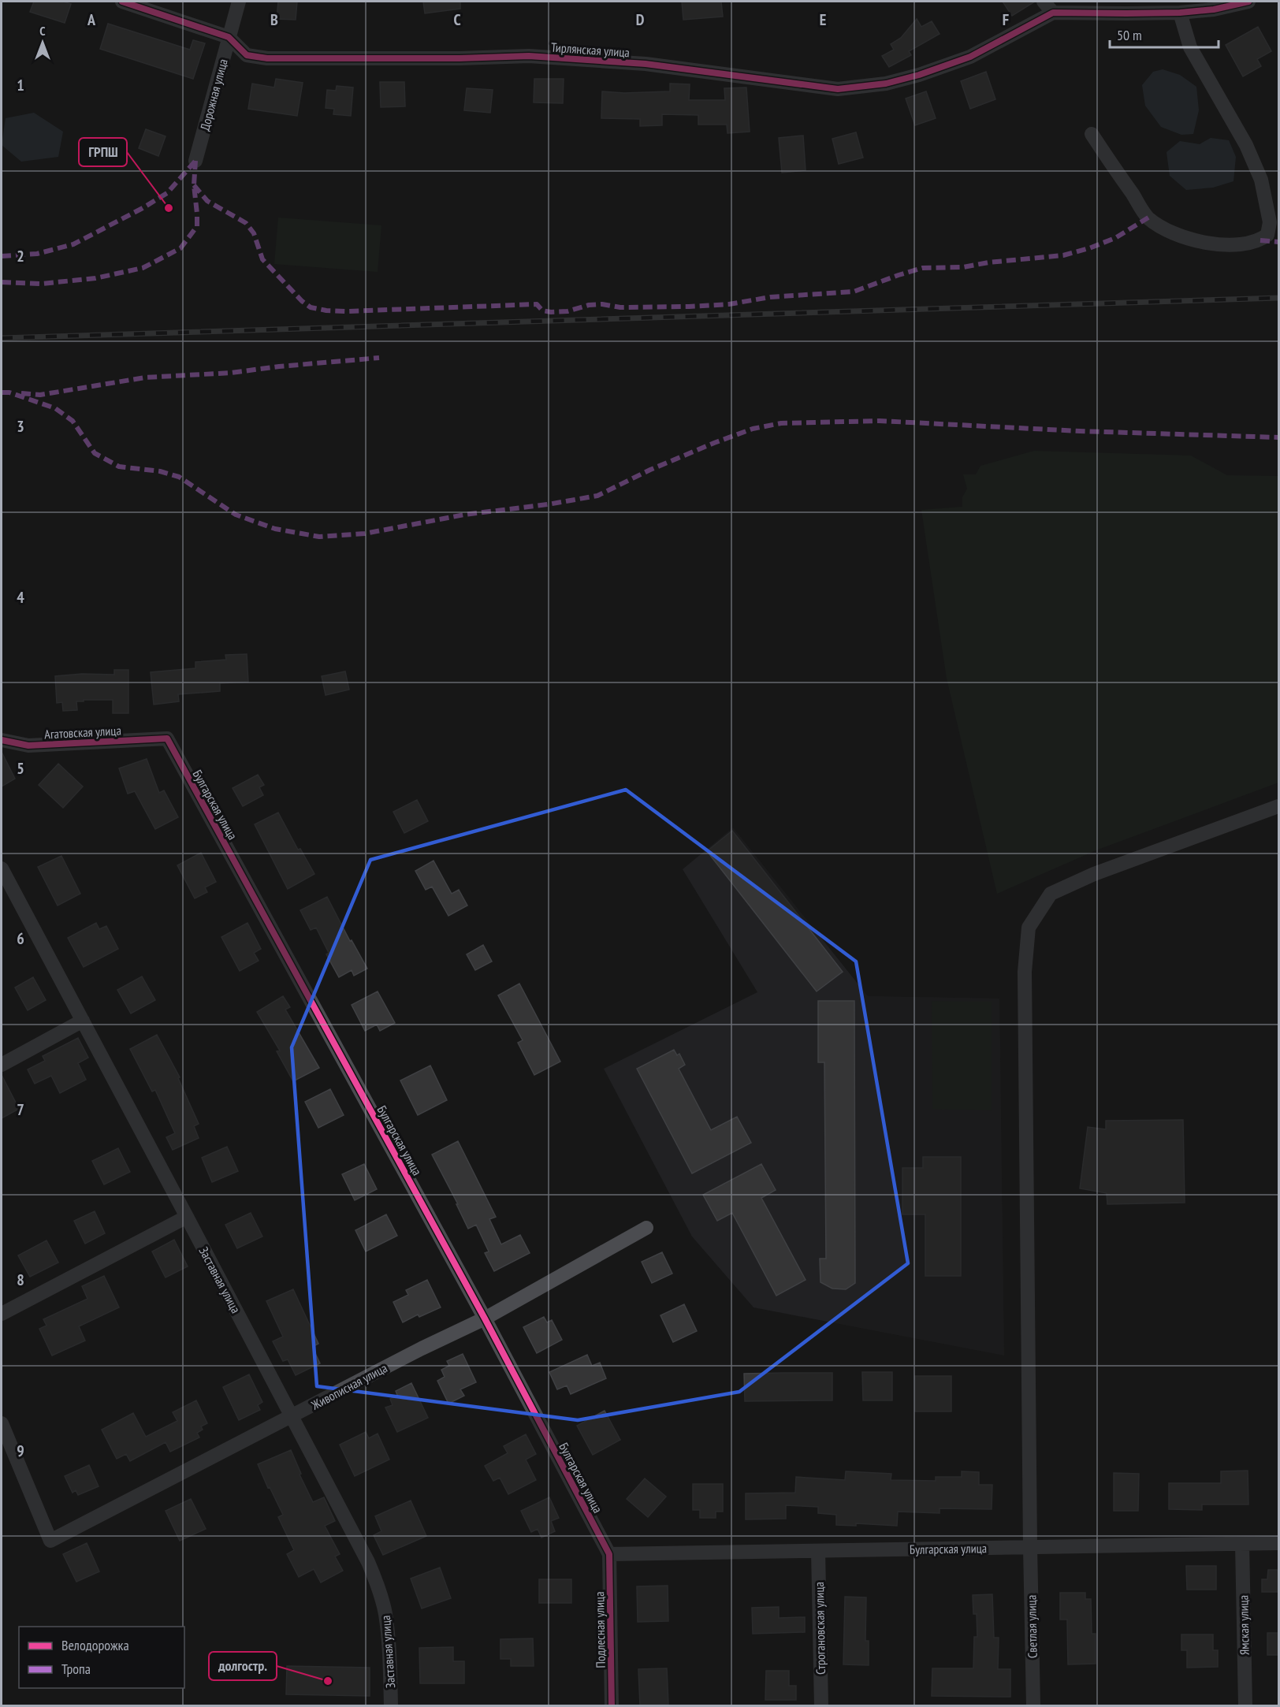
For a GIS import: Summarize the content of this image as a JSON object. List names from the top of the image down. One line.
{"streets":{"street":["Тирлянская улица","Дорожная улица","Агатовская улица","Булгарская улица","Заставная улица","Живописная улица","Ямская улица","Светлая улица","Строгановская улица","Подлесная улица"]},"crossings":[["Тирлянская улица","Дорожная улица"],["Агатовская улица","Булгарская улица"],["Булгарская улица","Живописная улица"],["Булгарская улица","Ямская улица"],["Булгарская улица","Светлая улица"],["Булгарская улица","Строгановская улица"],["Булгарская улица","Подлесная улица"],["Заставная улица","Живописная улица"]],"places":["ГРПШ","долгостр."],"legend":["Велодорожка","Тропа"],"scale_bar":"50 m","north":"top","grid":{"columns":["A","B","C","D","E","F"],"rows":["1","2","3","4","5","6","7","8","9"]}}
